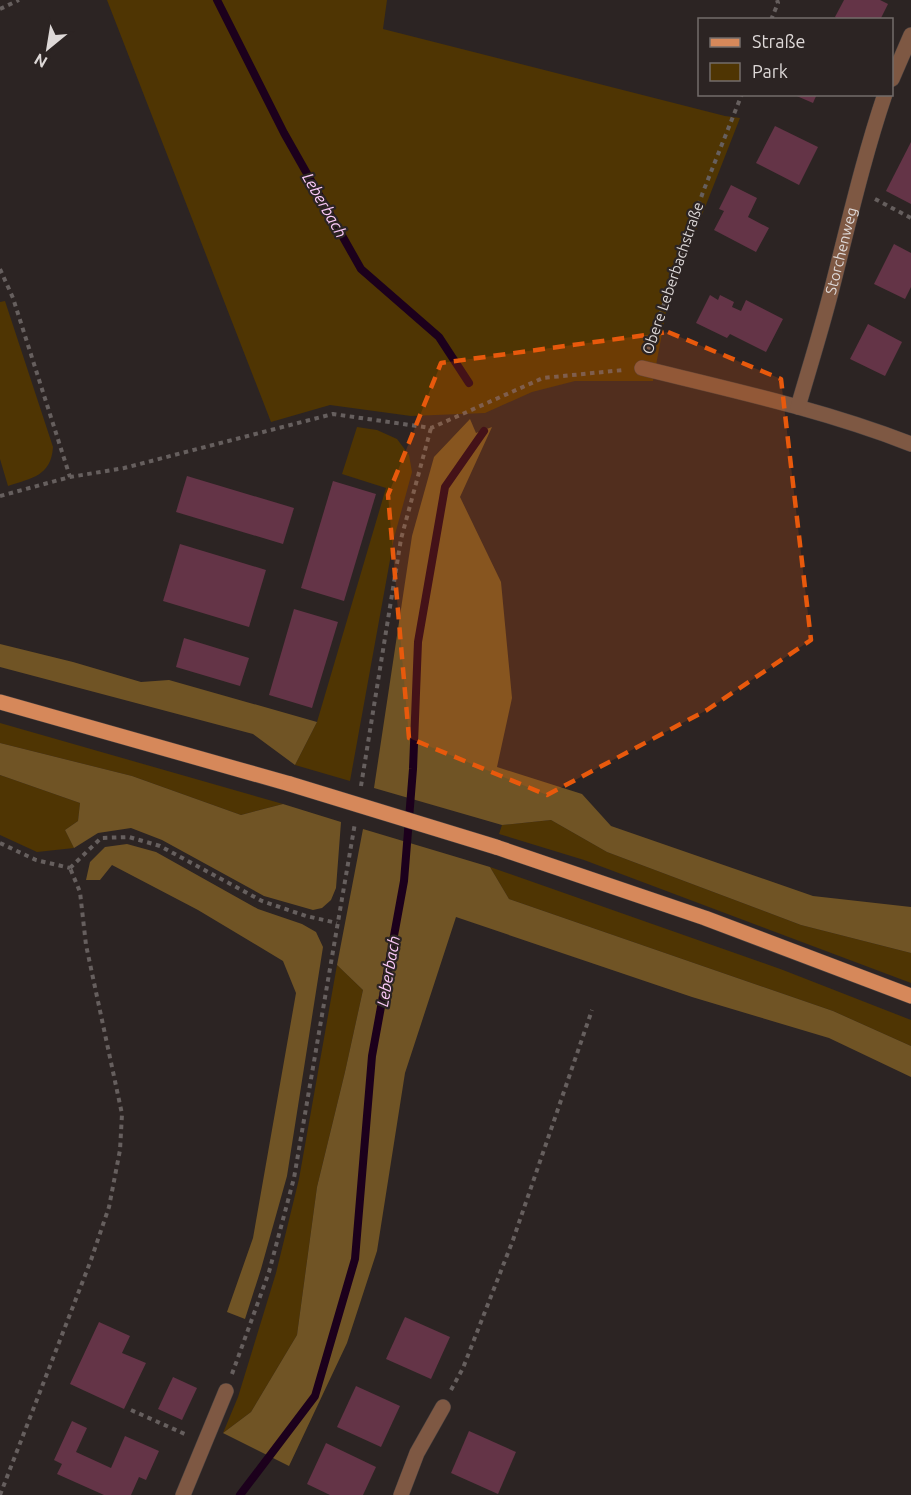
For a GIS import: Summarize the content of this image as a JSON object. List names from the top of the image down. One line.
{"streets":{"street":["Storchenweg","Obere Leberbachstraße"]},"crossings":[["Storchenweg","Obere Leberbachstraße"]],"water":["Leberbach"],"legend":["Straße","Park"],"north":"bottom left"}
